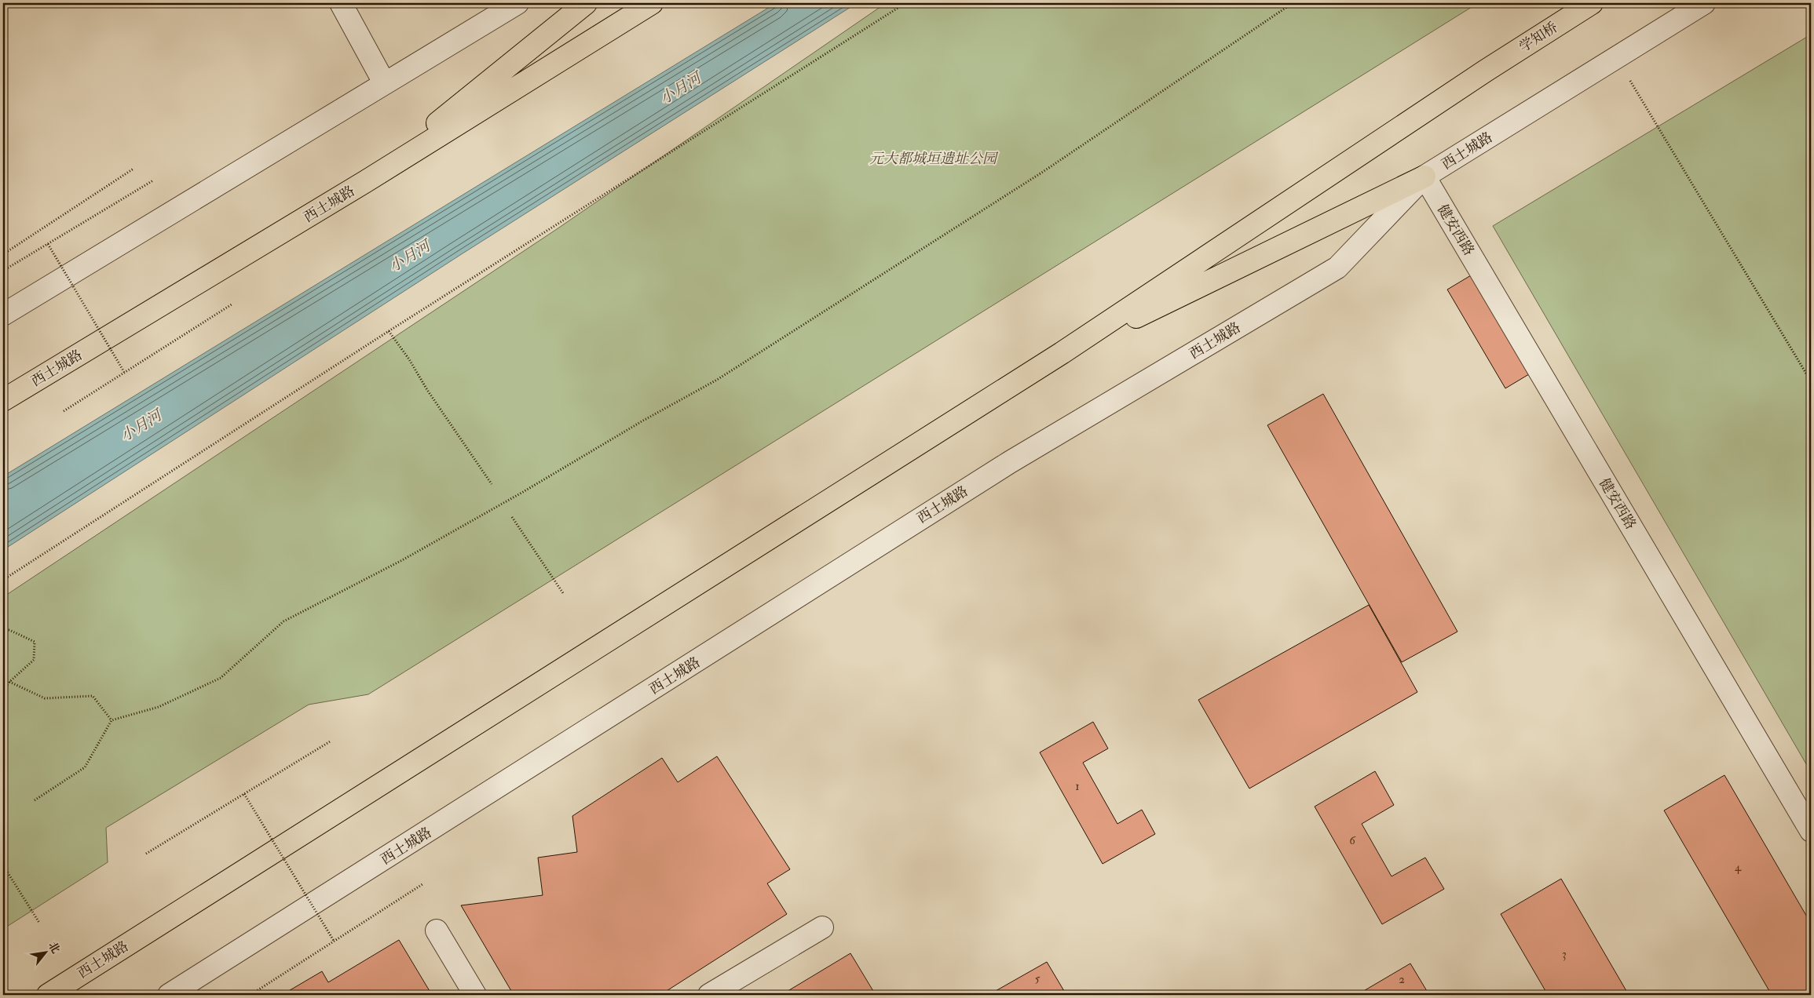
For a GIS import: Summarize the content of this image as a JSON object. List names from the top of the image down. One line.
{"streets":{"highway":["学知桥","西土城路"],"street":["健安西路"]},"crossings":[["学知桥","西土城路"],["西土城路","健安西路"]],"water":["小月河"],"parks":["元大都城垣遗址公园"],"house_numbers":["1","6","4","3","5","2"],"north":"top right"}
